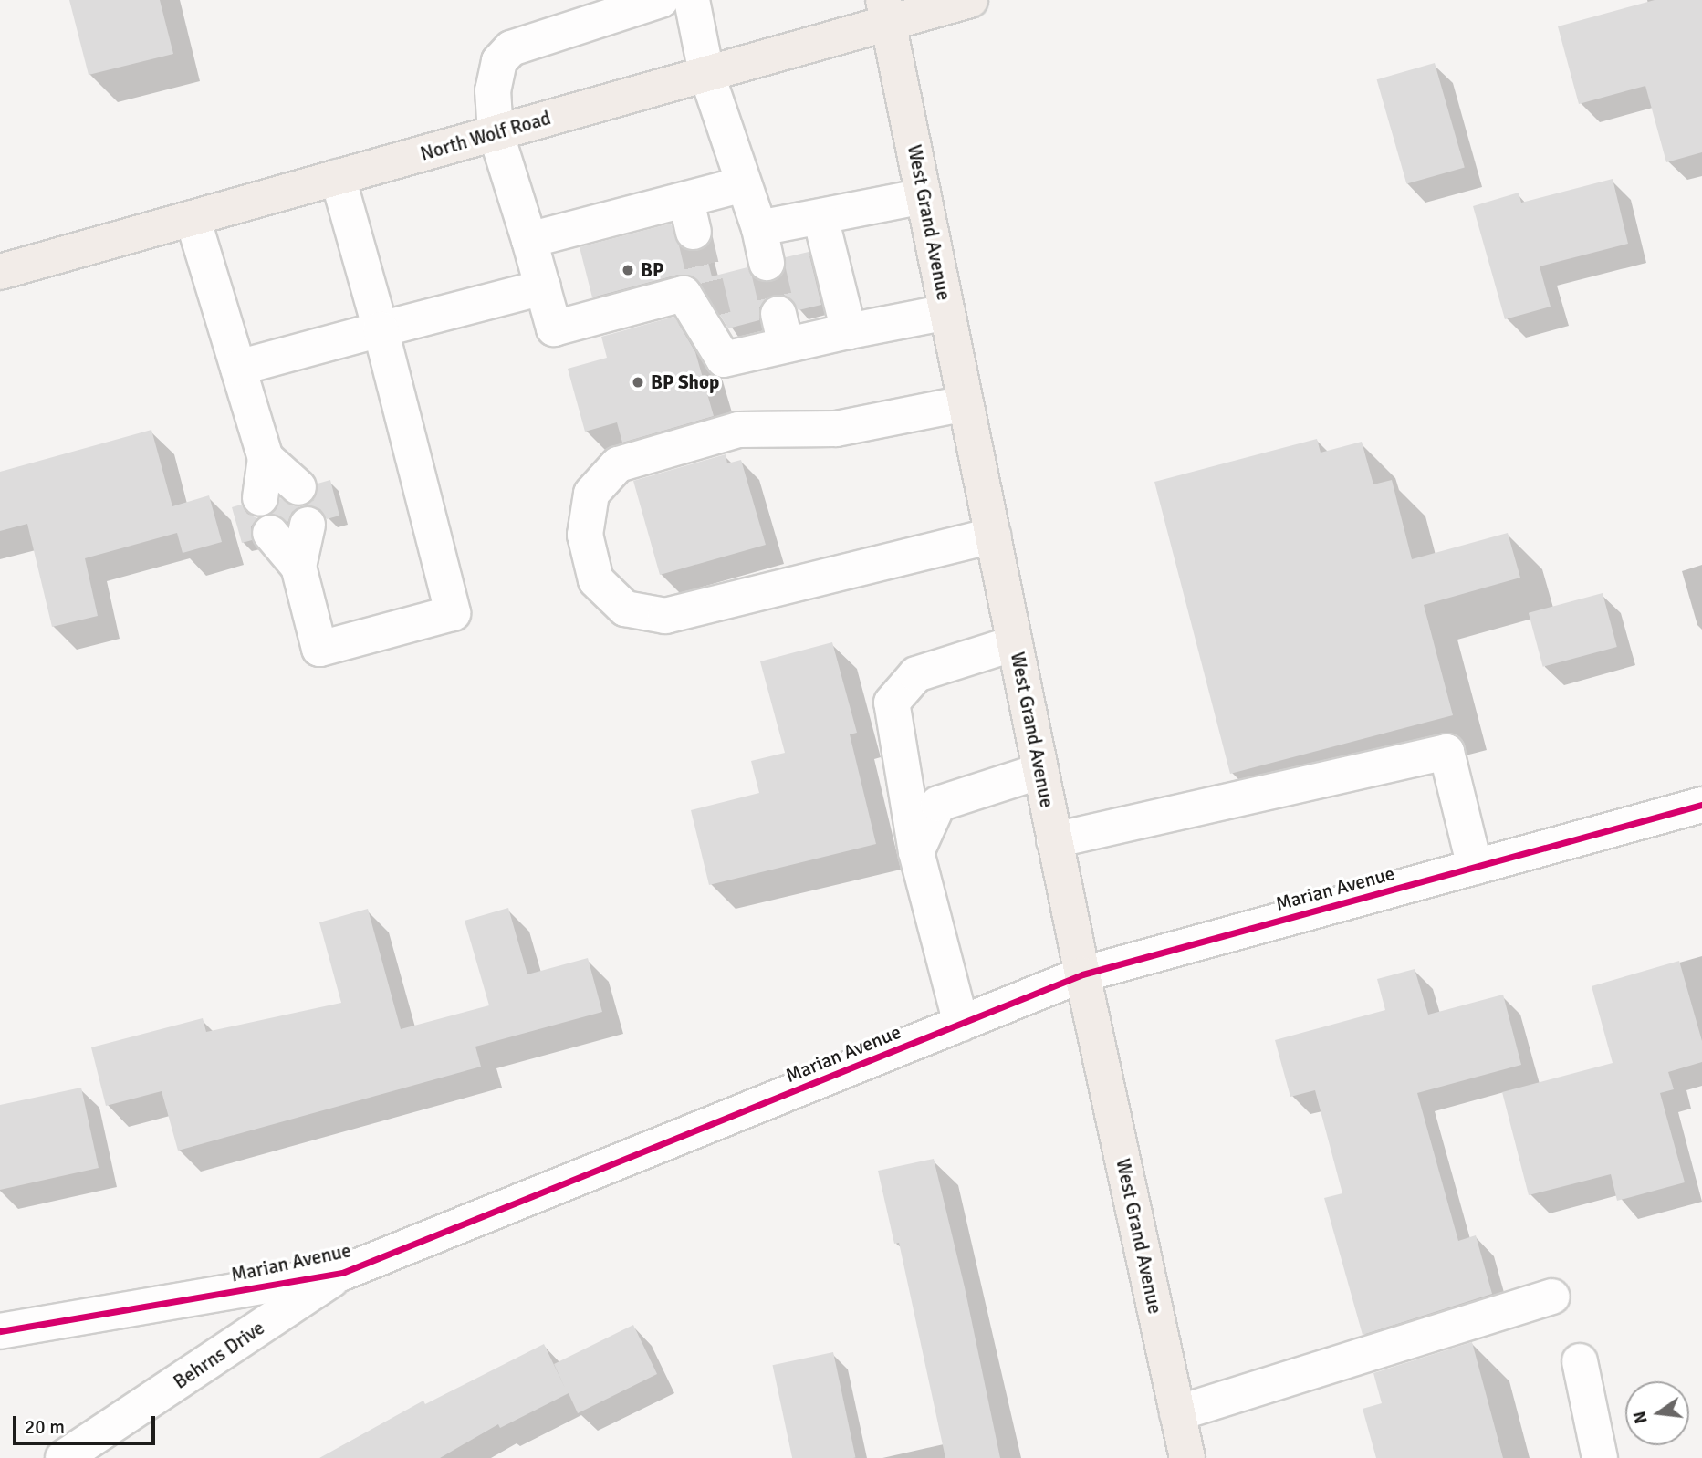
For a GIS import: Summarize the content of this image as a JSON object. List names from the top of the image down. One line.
{"streets":{"main road":["North Wolf Road","West Grand Avenue"],"street":["Marian Avenue","Behrns Drive"]},"crossings":[["North Wolf Road","West Grand Avenue"],["West Grand Avenue","Marian Avenue"],["Marian Avenue","Behrns Drive"]],"places":["BP","BP Shop"],"scale_bar":"20 m","north":"left"}
